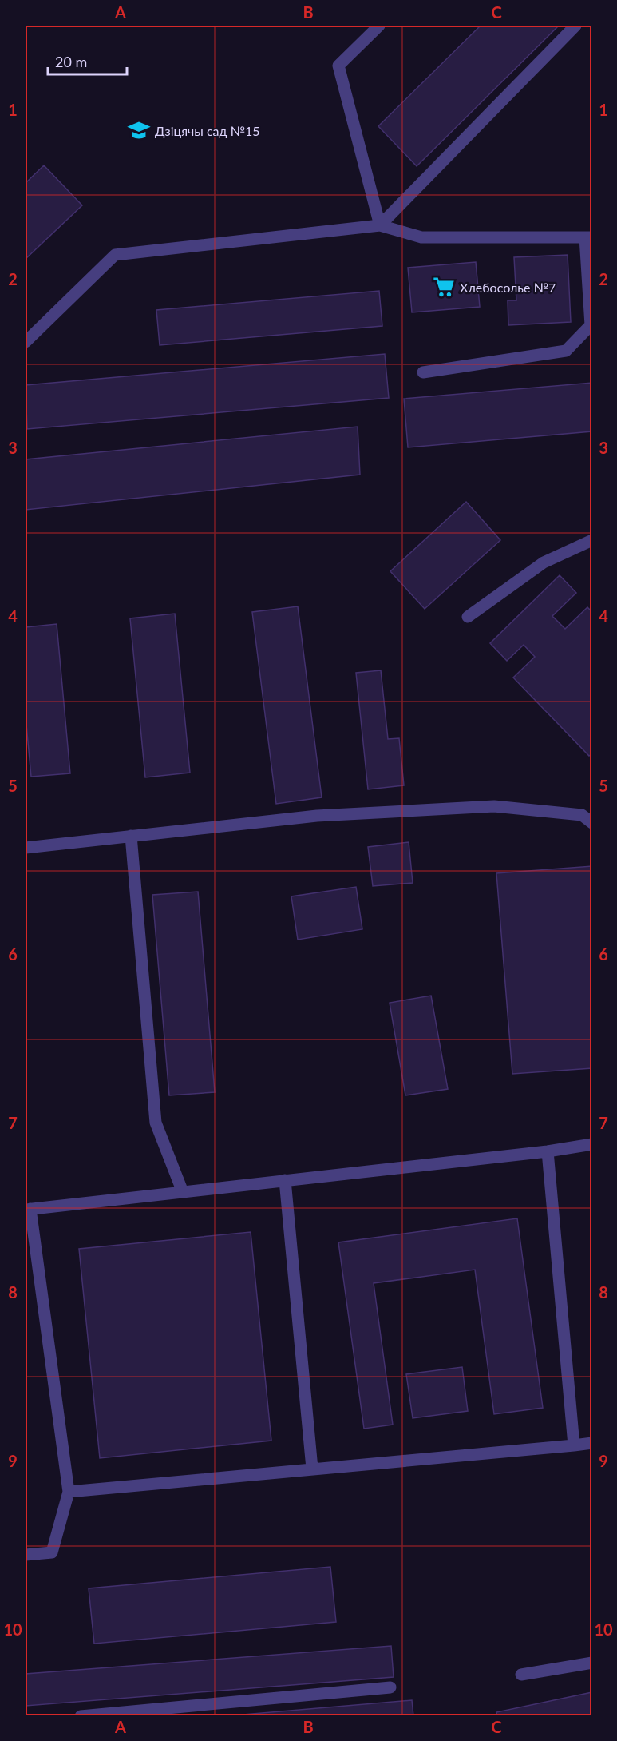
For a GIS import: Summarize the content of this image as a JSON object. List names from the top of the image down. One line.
{"places":{"school or university":["Дзіцячы сад №15"],"supermarket":["Хлебосолье №7"]},"scale_bar":"20 m","grid":{"columns":["A","B","C"],"rows":["1","2","3","4","5","6","7","8","9","10"]}}
